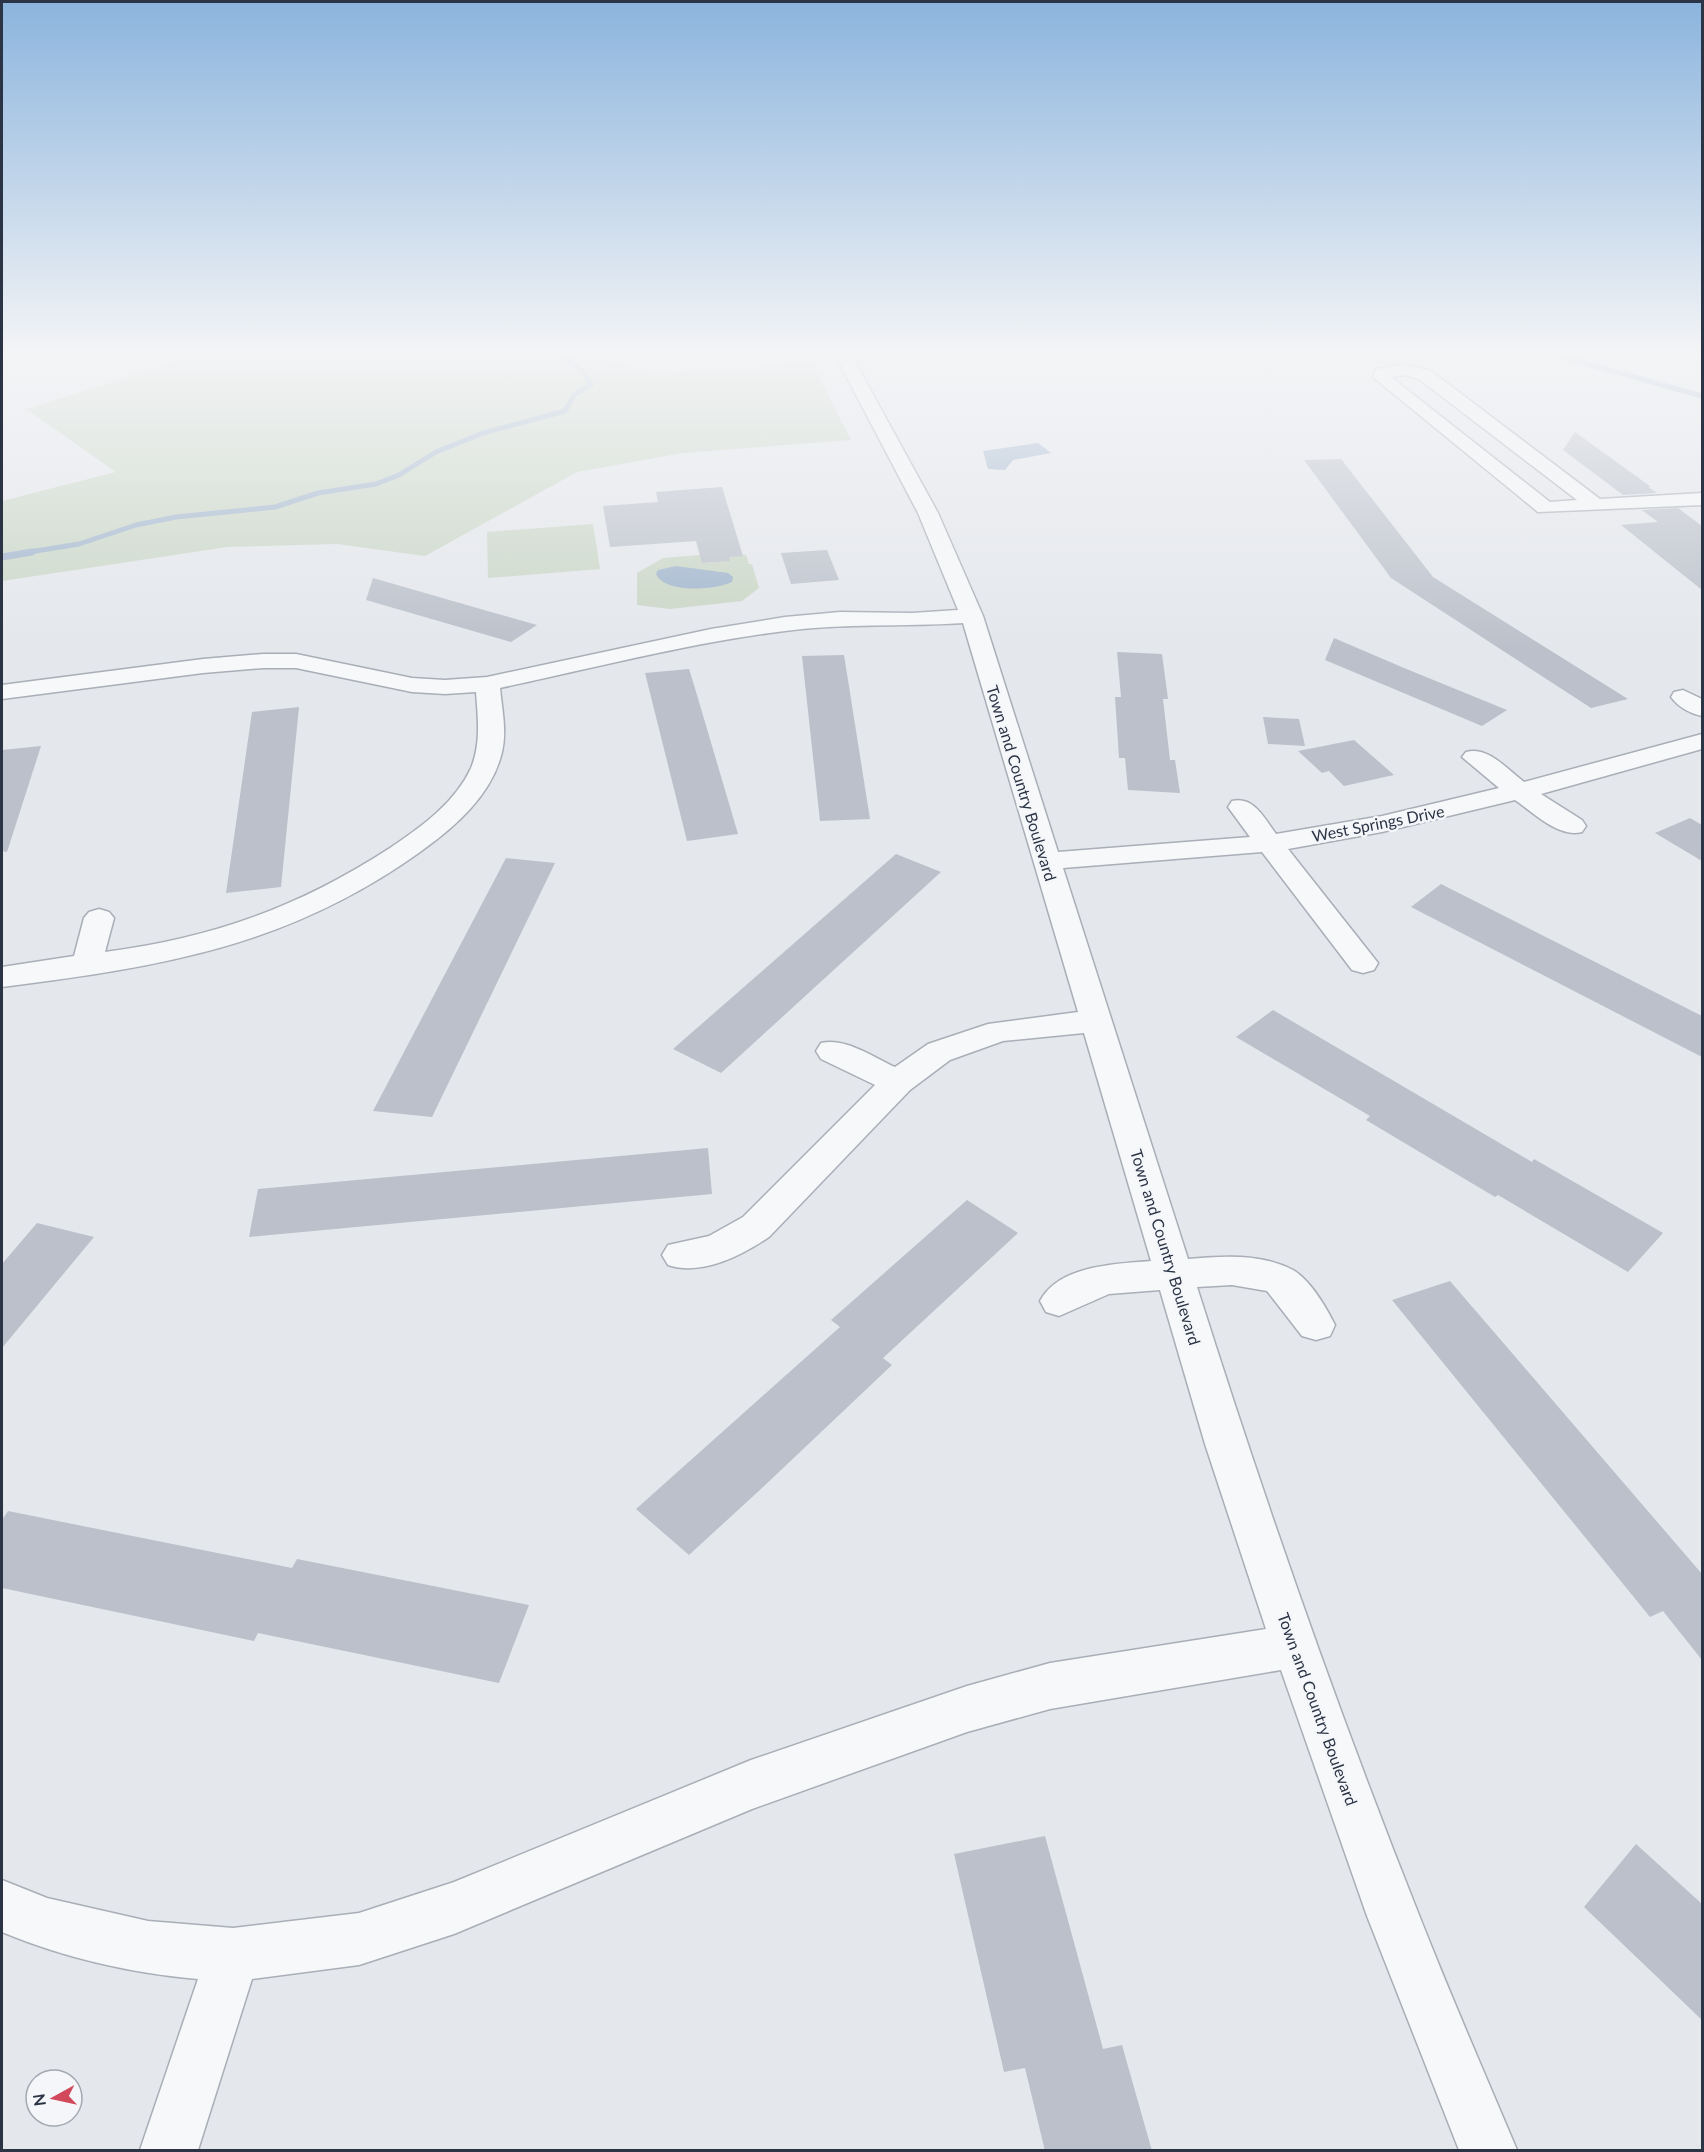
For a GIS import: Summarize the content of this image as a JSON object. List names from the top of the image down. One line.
{"streets":{"street":["Town and Country Boulevard","West Springs Drive"]},"crossings":[["Town and Country Boulevard","West Springs Drive"]],"north":"left"}
